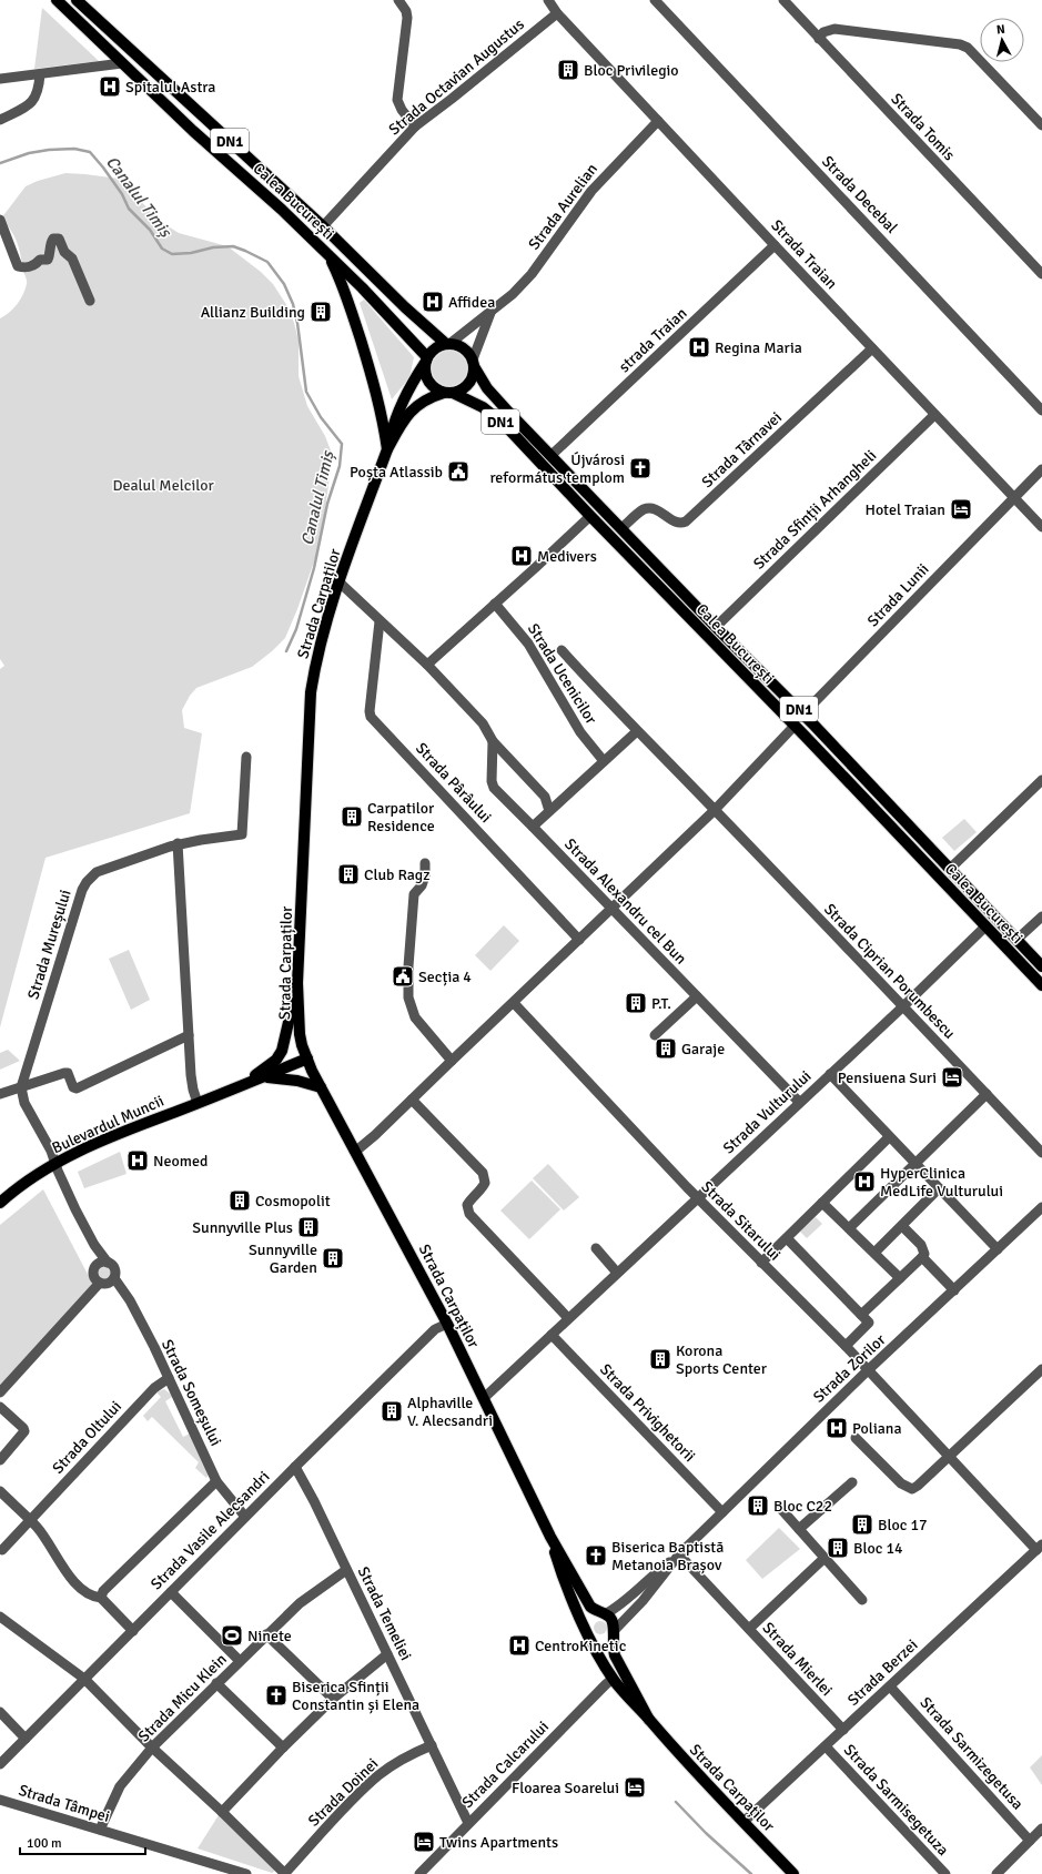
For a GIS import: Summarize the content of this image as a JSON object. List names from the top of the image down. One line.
{"streets":{"main road":["DN1","Calea București","Strada Carpaților","Bulevardul Muncii"],"street":["Strada Octavian Augustus","Strada Tomis","Strada Decebal","Strada Aurelian","Strada Traian","strada Traian","Strada Târnavei","Strada Sfinții Arhangheli","Strada Lunii","Strada Ucenicilor","Strada Pârâului","Strada Alexandru cel Bun","Strada Mureșului","Strada Ciprian Porumbescu","Strada Vulturului","Strada Sitarului","Strada Zorilor","Strada Someșului","Strada Privighetorii","Strada Oltului","Strada Vasile Alecsandri","Strada Temeliei","Strada Mierlei","Strada Berzei","Strada Micu Klein","Strada Sarmizegetusa","Strada Calcarului","Strada Doinei","Strada Sarmisegetuza","Strada Tâmpei"]},"crossings":[["Strada Octavian Augustus","Calea București"],["Strada Octavian Augustus","Strada Traian"],["DN1","Calea București"],["DN1","Strada Aurelian"],["DN1","Strada Carpaților"],["Calea București","Strada Aurelian"],["Calea București","strada Traian"],["Calea București","Strada Târnavei"],["Calea București","Strada Sfinții Arhangheli"],["Calea București","Strada Lunii"],["Calea București","Strada Carpaților"],["Calea București","Strada Vulturului"],["Strada Aurelian","Strada Traian"],["Strada Aurelian","Strada Carpaților"],["Strada Traian","strada Traian"],["Strada Traian","Strada Târnavei"],["Strada Traian","Strada Sfinții Arhangheli"],["Strada Traian","Strada Lunii"],["Strada Carpaților","Strada Vulturului"],["Strada Carpaților","Bulevardul Muncii"],["Strada Carpaților","Strada Zorilor"],["Strada Carpaților","Strada Vasile Alecsandri"],["Strada Carpaților","Strada Berzei"],["Strada Carpaților","Strada Calcarului"],["Strada Alexandru cel Bun","Strada Vulturului"],["Strada Ciprian Porumbescu","Strada Vulturului"],["Strada Vulturului","Strada Sitarului"],["Strada Vulturului","Strada Privighetorii"],["Bulevardul Muncii","Strada Someșului"],["Strada Sitarului","Strada Zorilor"],["Strada Sitarului","Strada Berzei"],["Strada Zorilor","Strada Privighetorii"],["Strada Zorilor","Strada Mierlei"],["Strada Someșului","Strada Oltului"],["Strada Someșului","Strada Vasile Alecsandri"],["Strada Vasile Alecsandri","Strada Temeliei"],["Strada Temeliei","Strada Micu Klein"],["Strada Temeliei","Strada Calcarului"],["Strada Temeliei","Strada Doinei"],["Strada Mierlei","Strada Berzei"],["Strada Berzei","Strada Sarmizegetusa"],["Strada Berzei","Strada Sarmisegetuza"],["Strada Micu Klein","Strada Tâmpei"]],"water":["Canalul Timiș"],"parks":["Dealul Melcilor"],"places":{"building":["Bloc Privilegio","Allianz Building","Carpatilor Residence","Club Ragz","P.T.","Garaje","Cosmopolit","Sunnyville Plus","Sunnyville Garden","Korona Sports Center","Alphaville V. Alecsandri","Bloc C22","Bloc 17","Bloc 14"],"hospital":["Spitalul Astra","Affidea","Regina Maria","Medivers","Neomed","HyperClinica MedLife Vulturului","Poliana","CentroKinetic"],"church":["Újvárosi református templom","Biserica Baptistă Metanoia Brașov","Biserica Sfinții Constantin și Elena"],"public building":["Poșta Atlassib","Secția 4"],"hotel":["Hotel Traian","Pensiuena Suri","Floarea Soarelui","Twins Apartments"],"sports":["Ninete"]},"scale_bar":"100 m","north":"top"}
